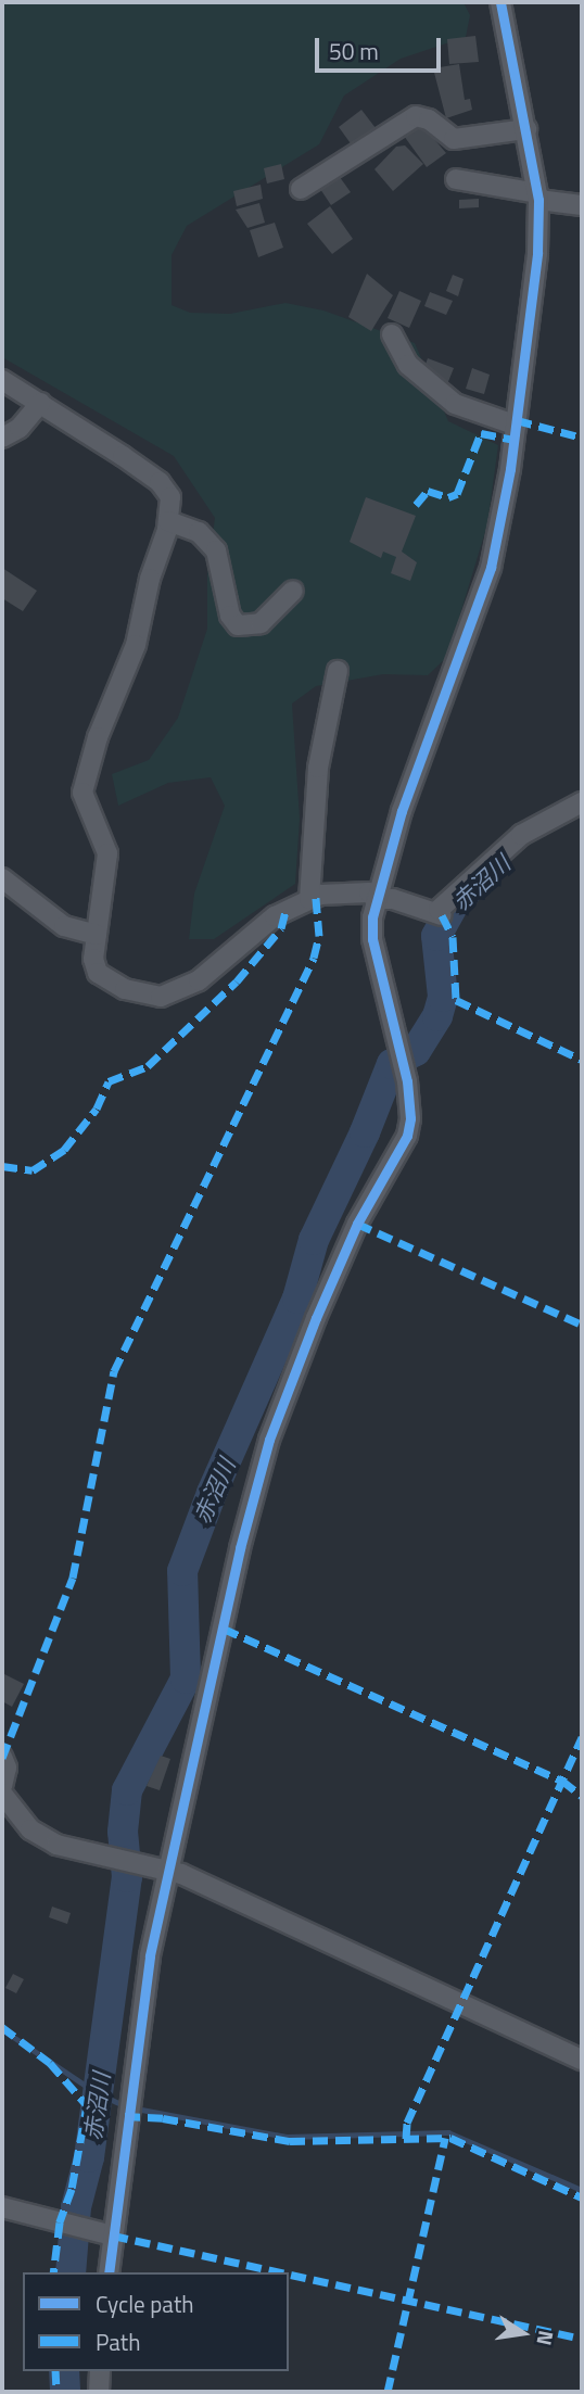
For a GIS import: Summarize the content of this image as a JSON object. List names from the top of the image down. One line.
{"water":["赤沼川"],"legend":["Cycle path","Path"],"scale_bar":"50 m","north":"right"}
